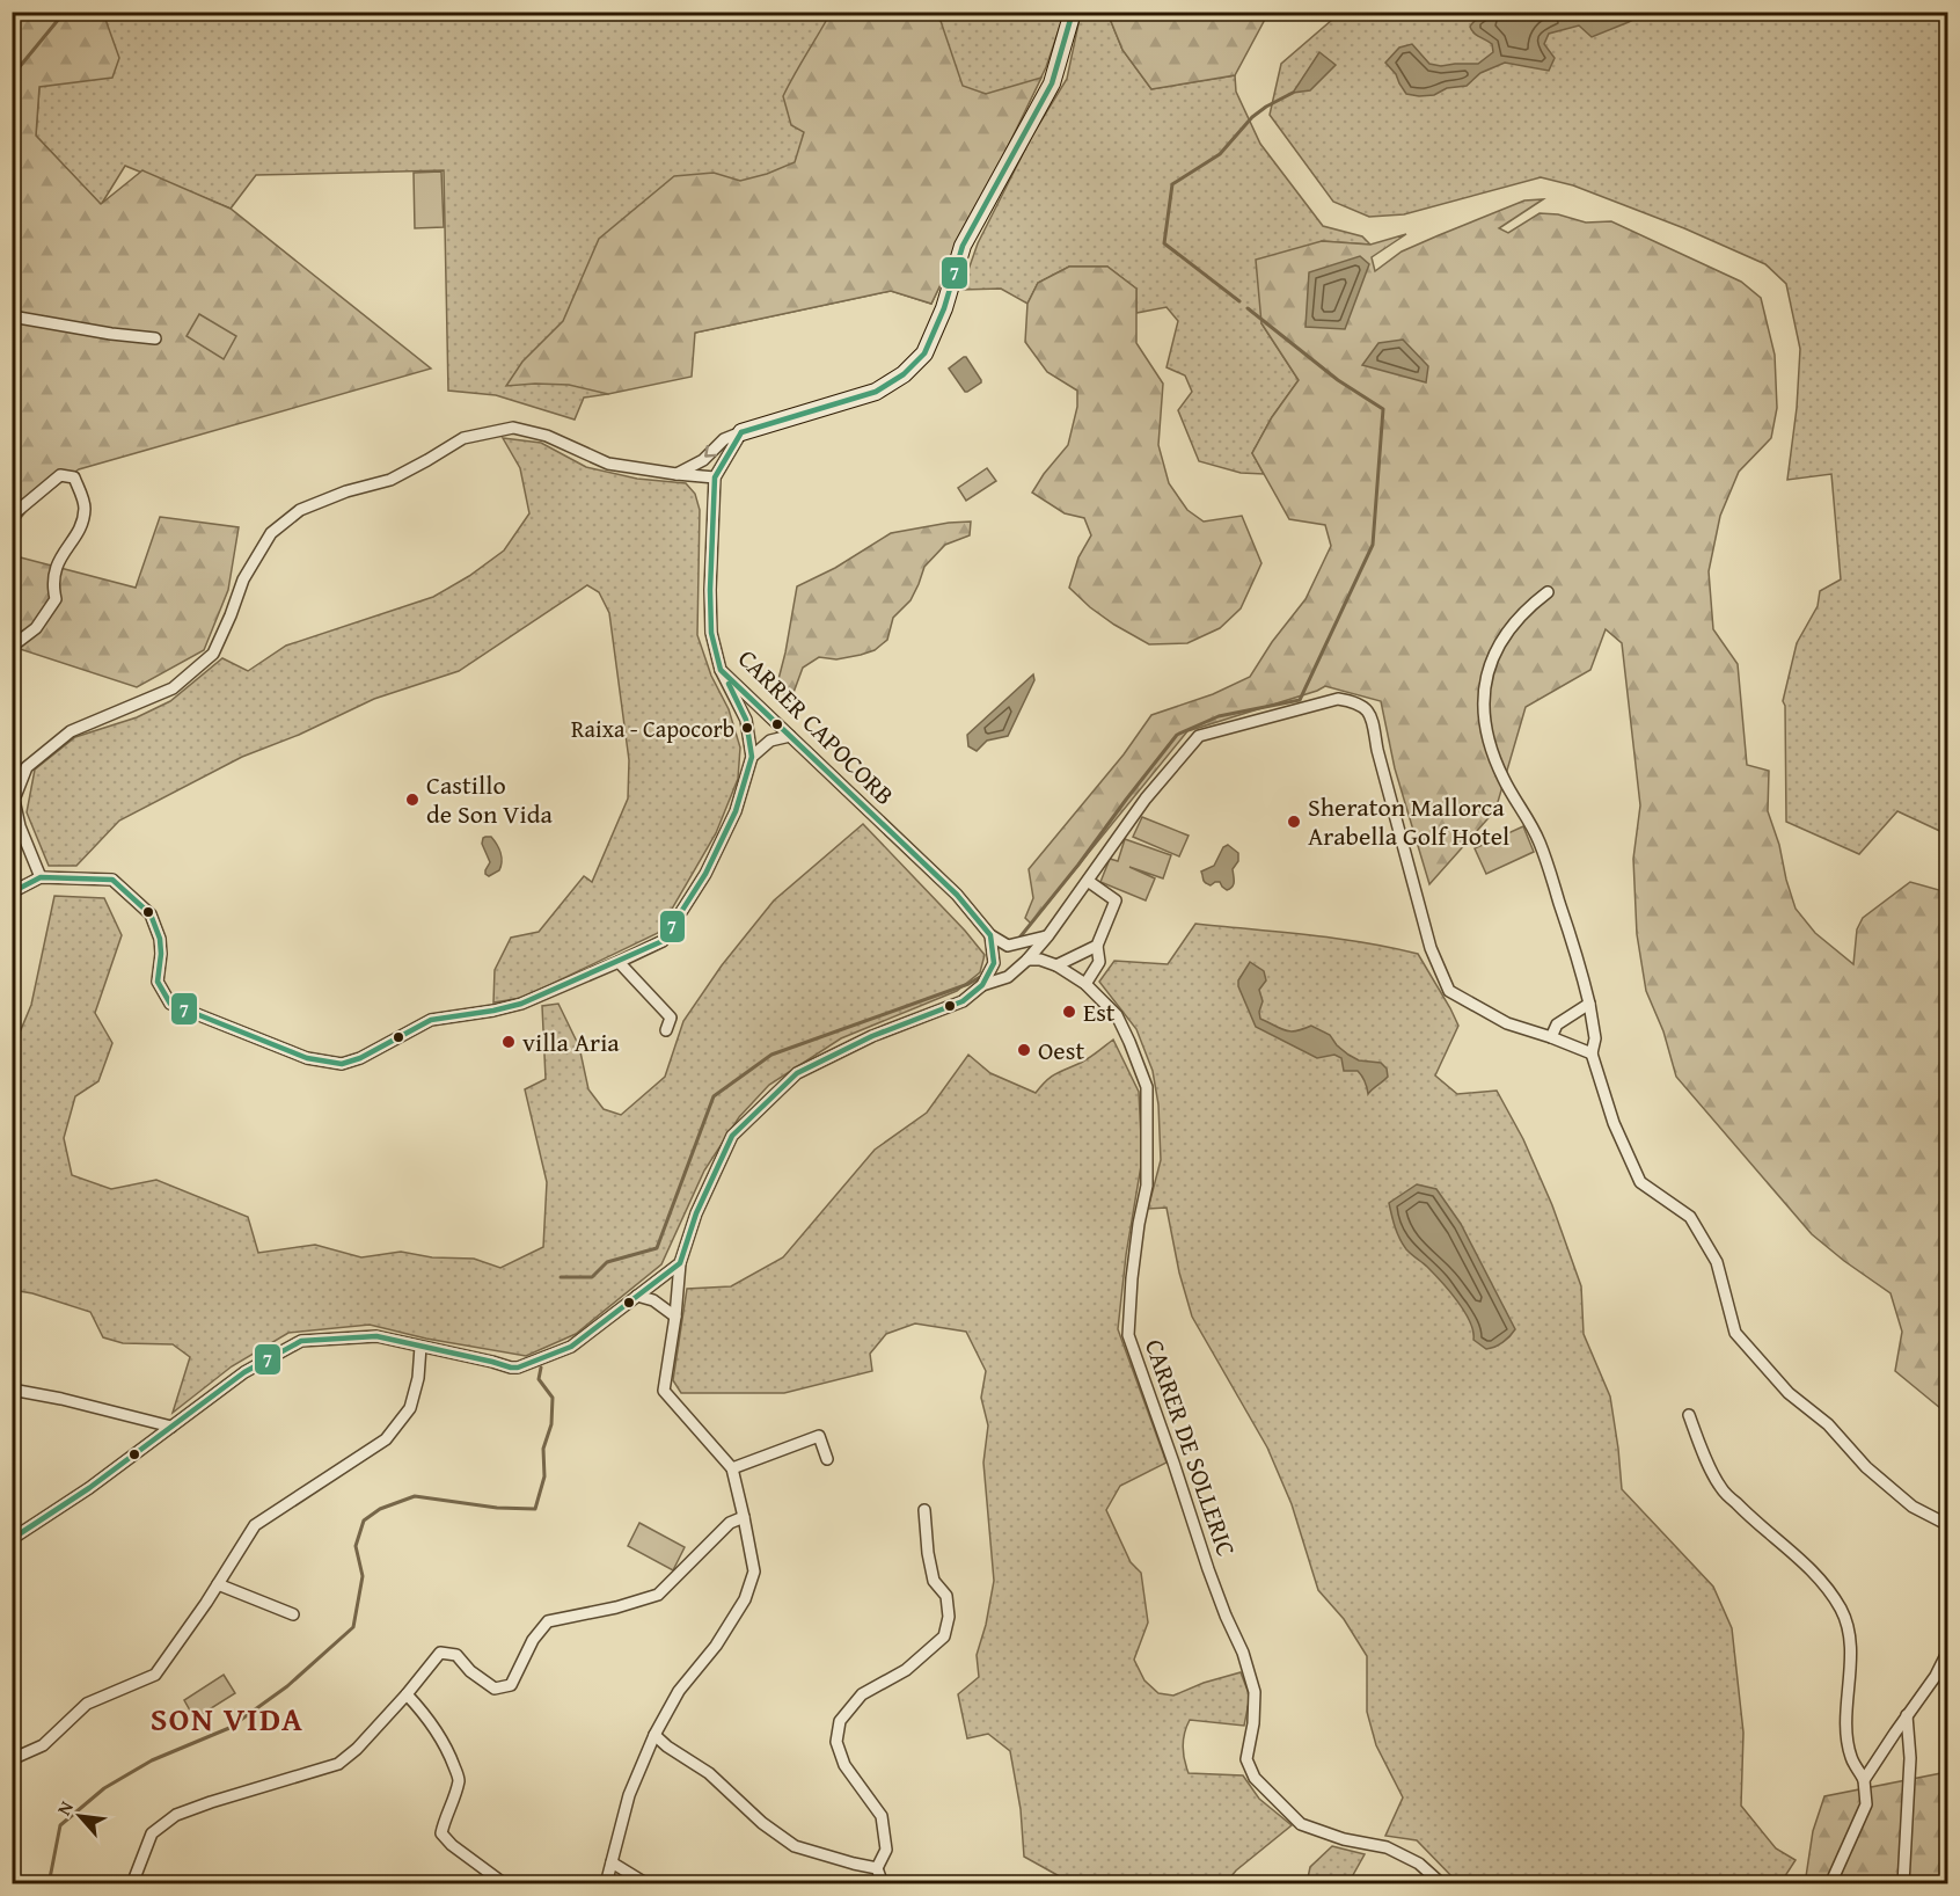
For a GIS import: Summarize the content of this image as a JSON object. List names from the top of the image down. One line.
{"streets":{"street":["CARRER CAPOCORB","CARRER DE SOLLERIC"]},"districts":["SON VIDA"],"places":["Raixa - Capocorb","Castillo de Son Vida","Sheraton Mallorca Arabella Golf Hotel","Est","villa Aria","Oest"],"lines":["transit line 7"],"north":"top left"}
